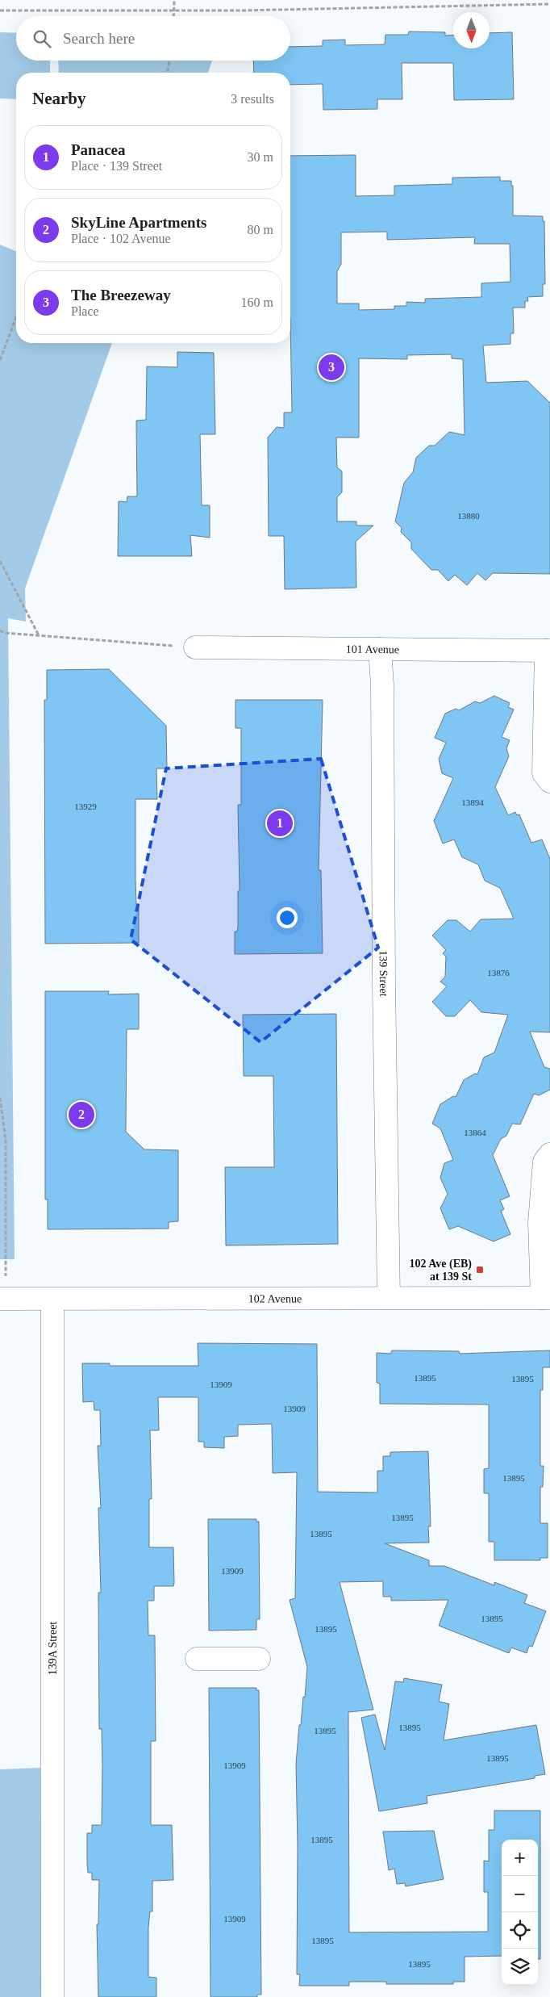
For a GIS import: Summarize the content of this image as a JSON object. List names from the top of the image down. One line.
{"streets":{"street":["101 Avenue","139 Street","102 Avenue","139A Street"]},"crossings":[["101 Avenue","139 Street"],["139 Street","102 Avenue"],["102 Avenue","139A Street"]],"places":{"transit":["102 Ave (EB) at 139 St"]},"house_numbers":["13880","13894","13929","13876","13864","13895","13895","13909","13909","13895","13895","13895","13909","13895","13895","13895","13895","13895","13909","13895","13909","13895","13895"],"north":"bottom","page":{"search":"Search here","heading":["Nearby","3 results"],"list":[{"mark":"1","name":"Panacea","note":"Place · 139 Street","value":"30 m"},{"mark":"2","name":"SkyLine Apartments","note":"Place · 102 Avenue","value":"80 m"},{"mark":"3","name":"The Breezeway","note":"Place","value":"160 m"}],"pins":["3","1","2"],"map_buttons":["+","−"]}}
